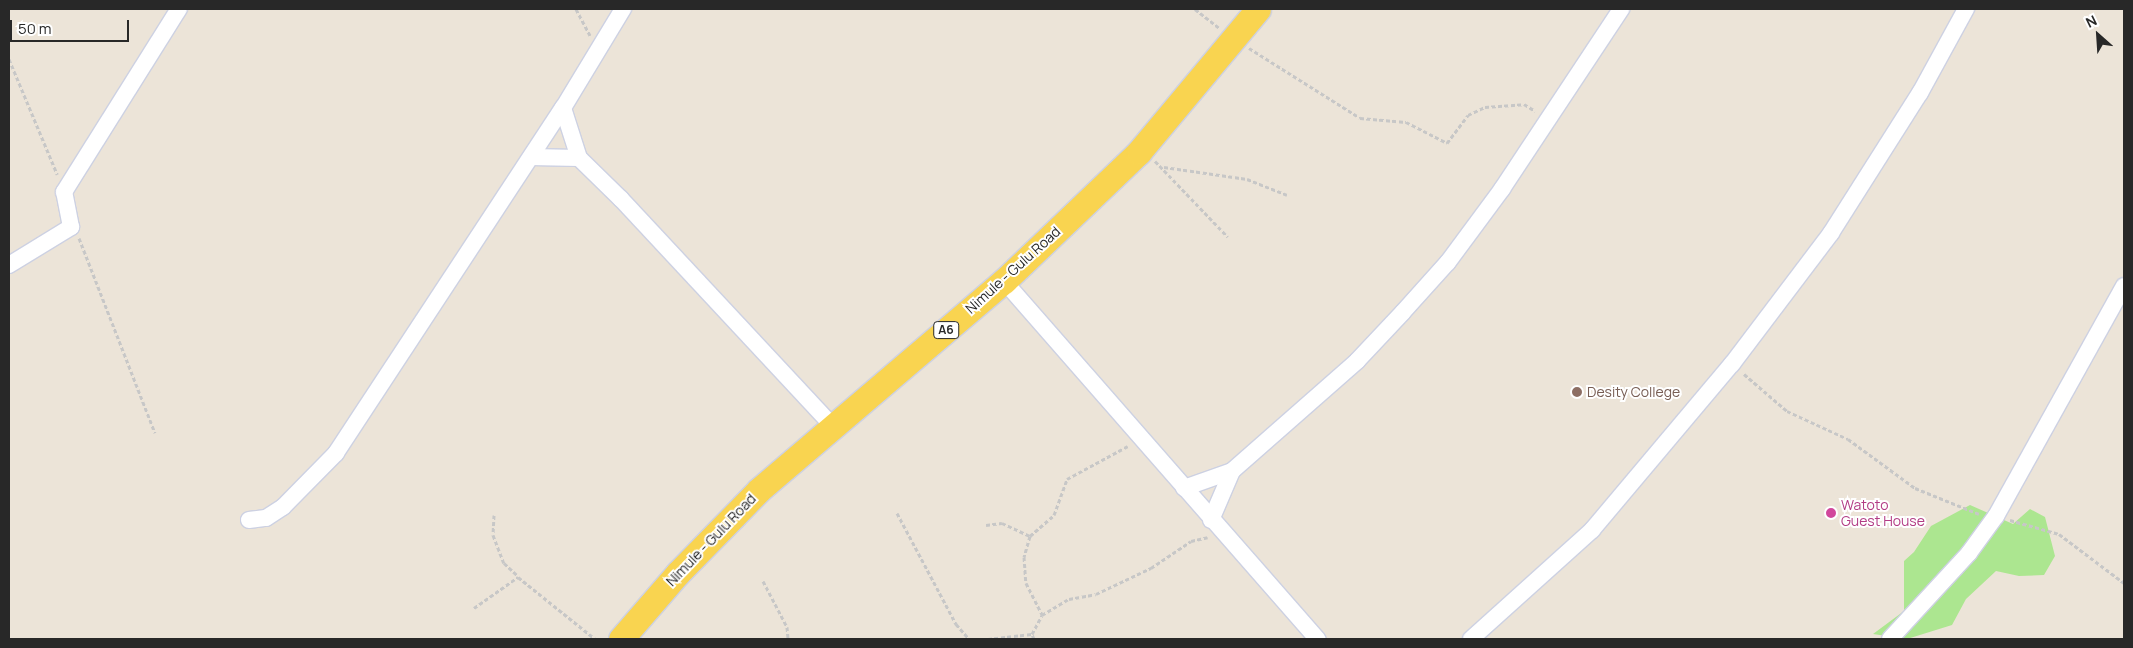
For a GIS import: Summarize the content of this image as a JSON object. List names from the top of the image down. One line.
{"streets":{"main road":["Nimule - Gulu Road","A6"]},"places":["Desity College","Watoto Guest House"],"scale_bar":"50 m","north":"top left"}
